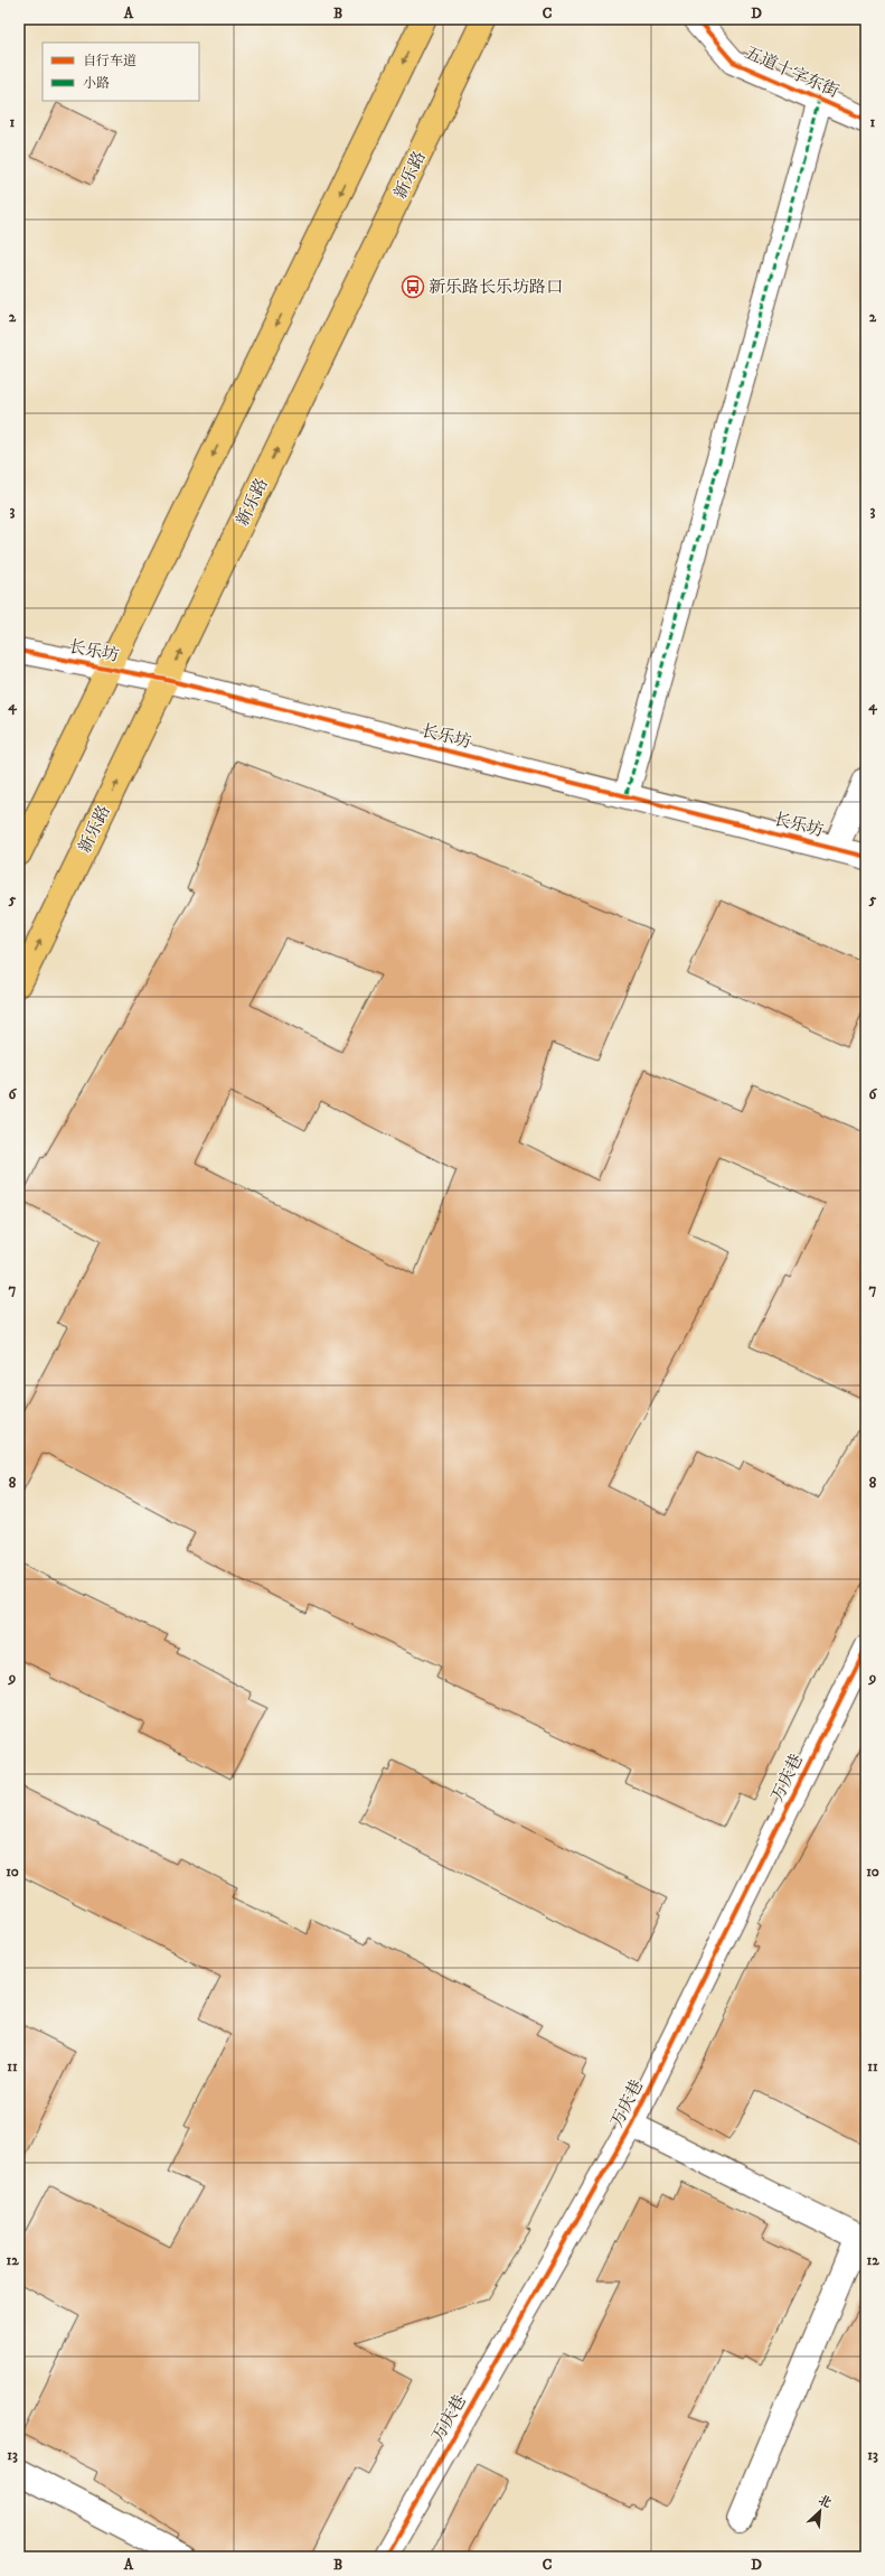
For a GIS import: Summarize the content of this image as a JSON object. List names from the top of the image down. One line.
{"streets":{"main road":["新乐路"],"street":["五道十字东街","长乐坊","万庆巷"]},"crossings":[["新乐路","长乐坊"]],"places":{"bus stop":["新乐路长乐坊路口"]},"legend":["自行车道","小路"],"north":"top right","grid":{"columns":["A","B","C","D"],"rows":["1","2","3","4","5","6","7","8","9","10","11","12","13"]}}
